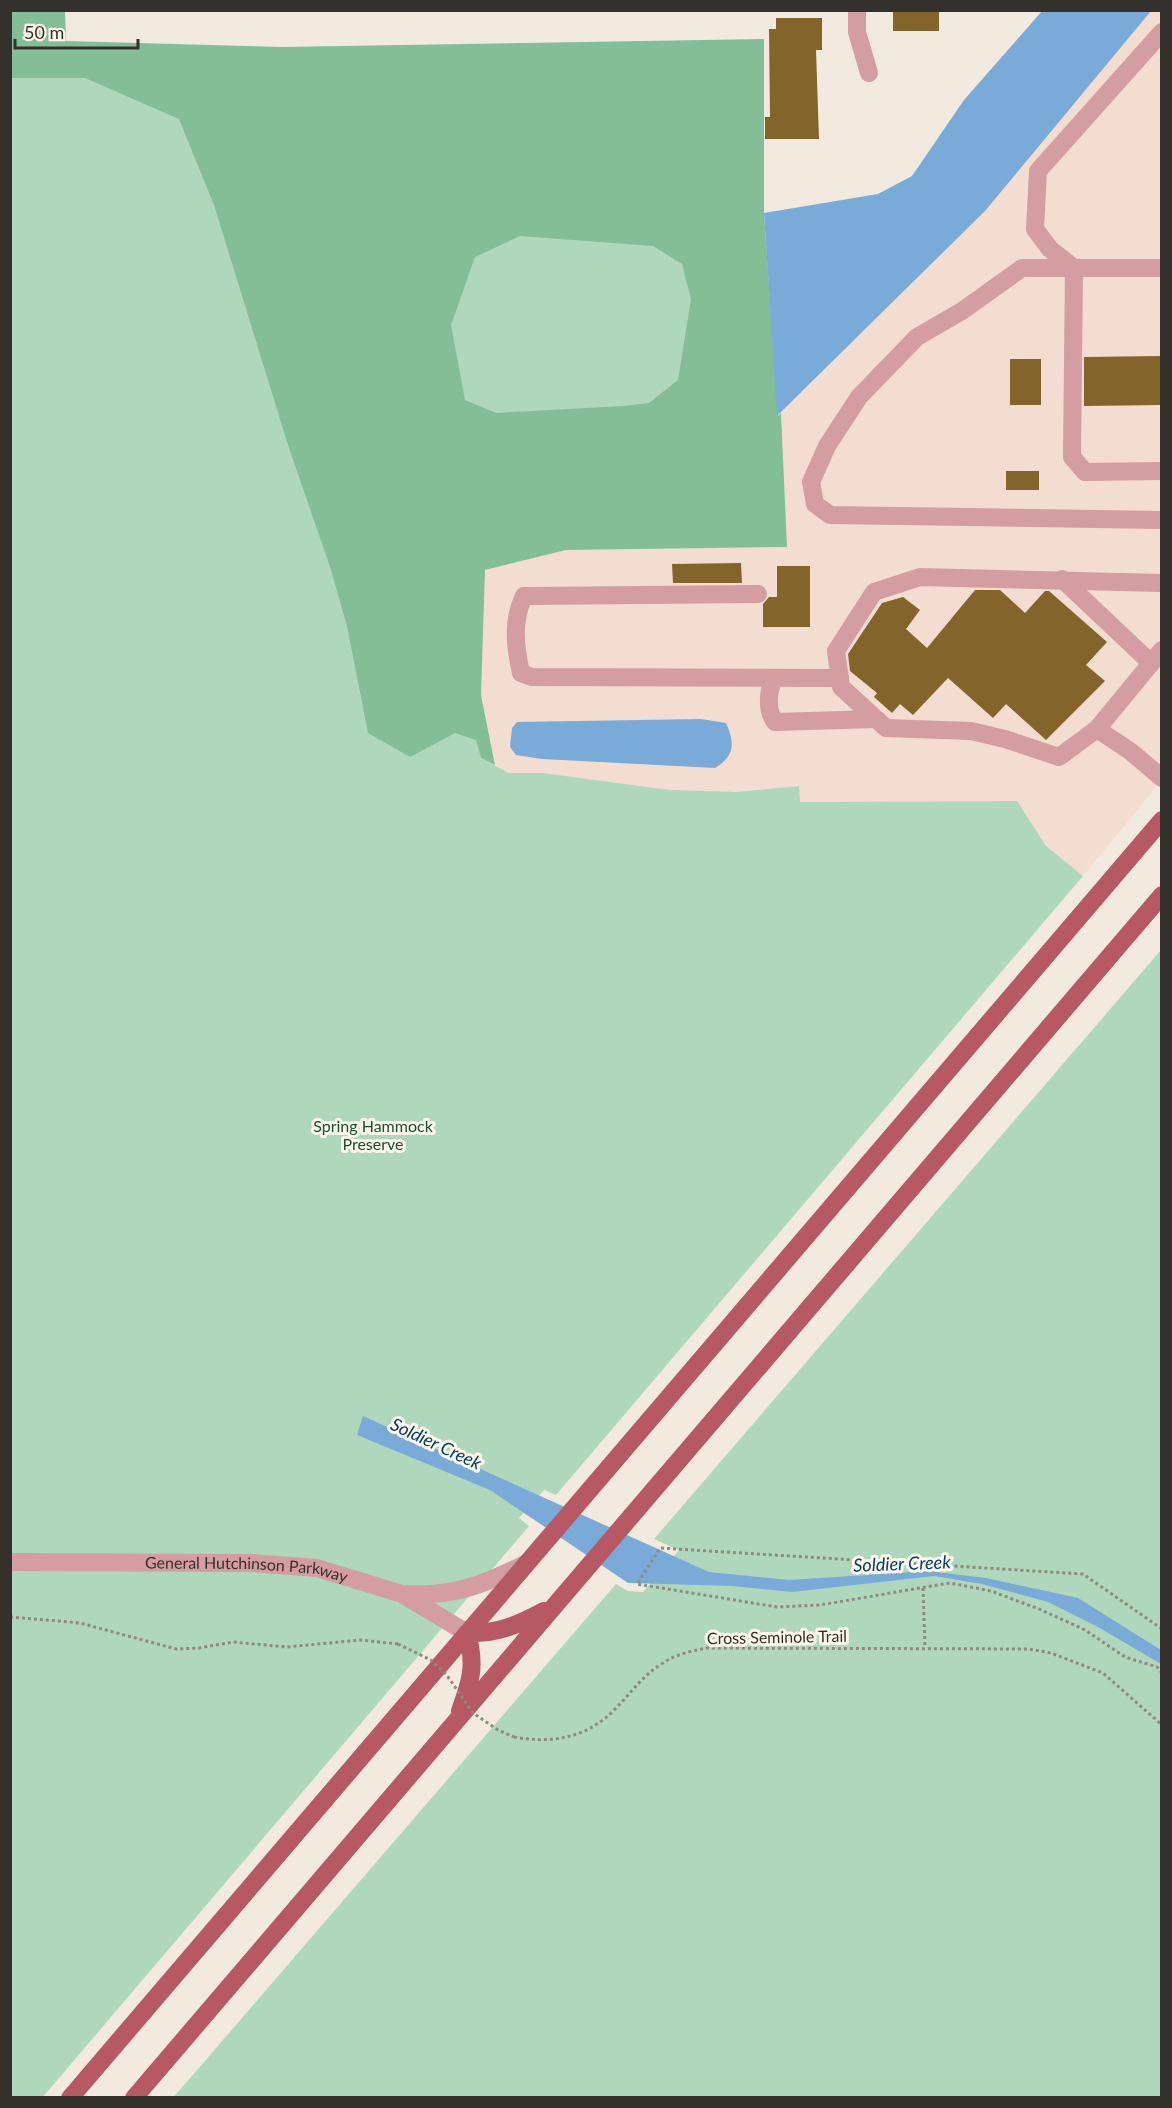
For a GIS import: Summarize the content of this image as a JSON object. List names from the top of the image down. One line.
{"streets":{"street":["General Hutchinson Parkway"],"path":["Cross Seminole Trail"]},"water":["Soldier Creek"],"parks":["Spring Hammock Preserve"],"scale_bar":"50 m"}
